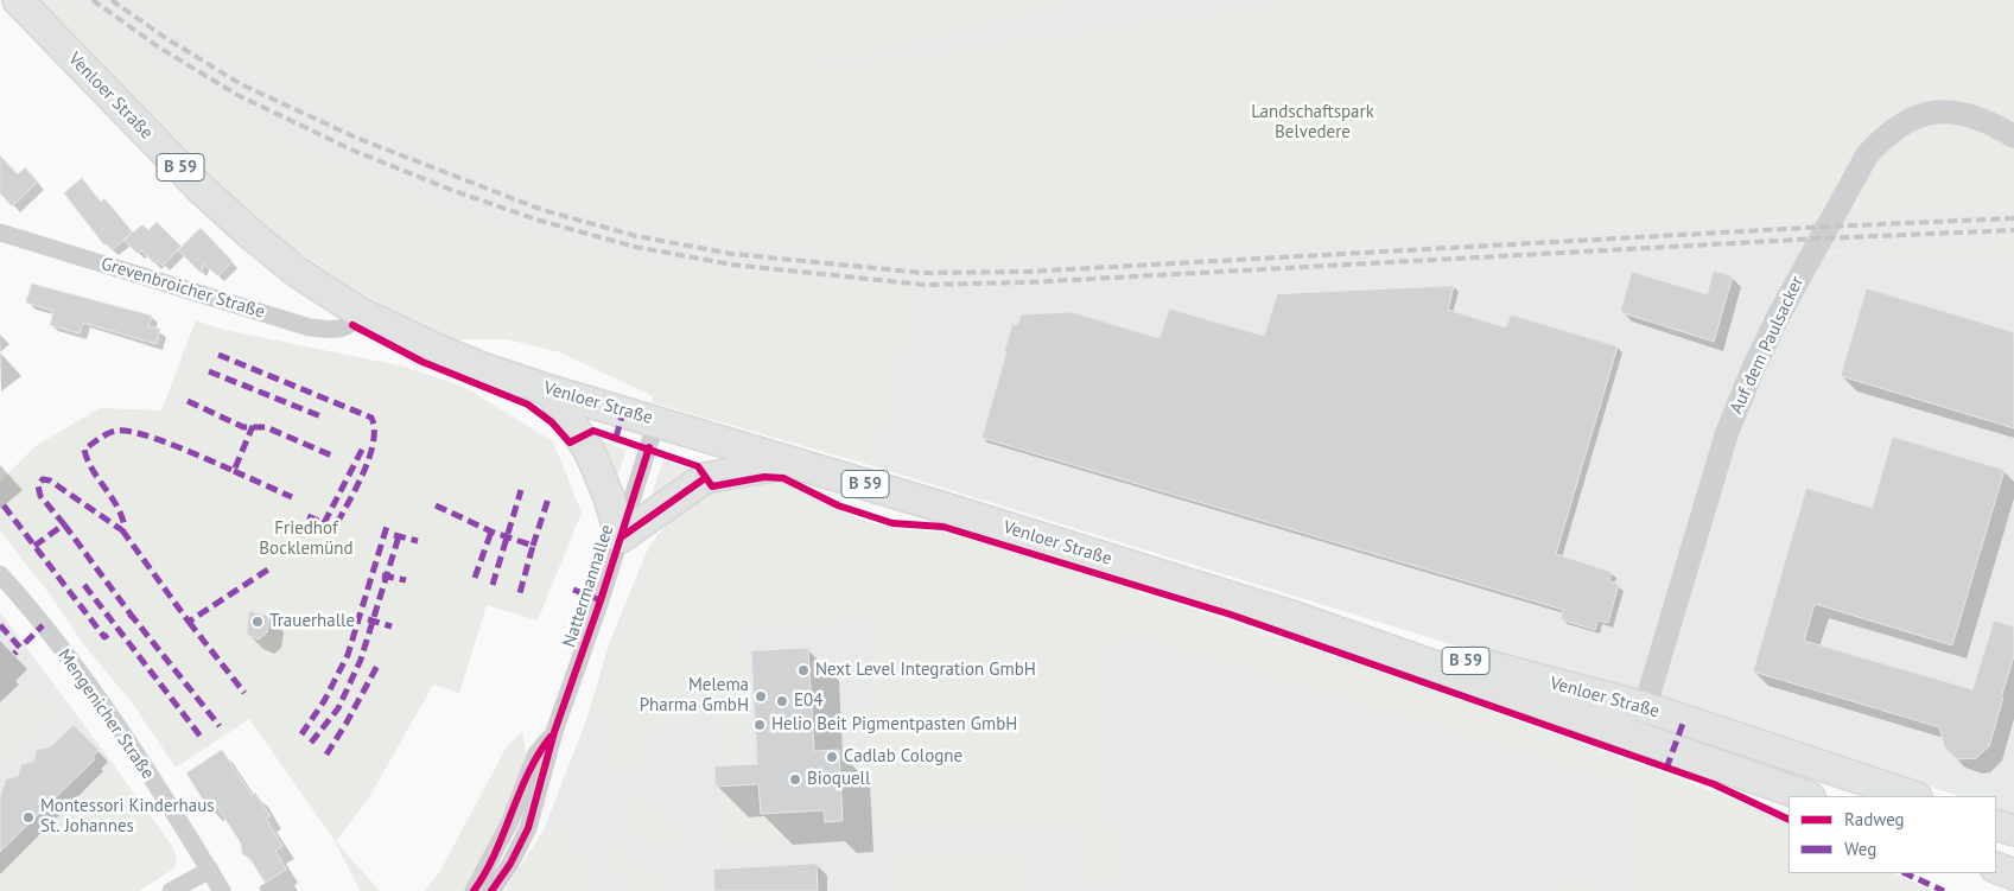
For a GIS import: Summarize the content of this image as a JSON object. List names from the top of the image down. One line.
{"streets":{"main road":["Venloer Straße","B 59"],"street":["Grevenbroicher Straße","Auf dem Paulsacker","Nattermannallee","Mengenicher Straße"]},"crossings":[["Venloer Straße","Grevenbroicher Straße"],["Venloer Straße","Auf dem Paulsacker"],["Venloer Straße","Nattermannallee"]],"parks":["Landschaftspark Belvedere","Friedhof Bocklemünd"],"places":["Trauerhalle","Next Level Integration GmbH","Melema Pharma GmbH","E04","Helio Beit Pigmentpasten GmbH","Cadlab Cologne","Bioquell","Montessori Kinderhaus St. Johannes"],"legend":["Radweg","Weg"]}
